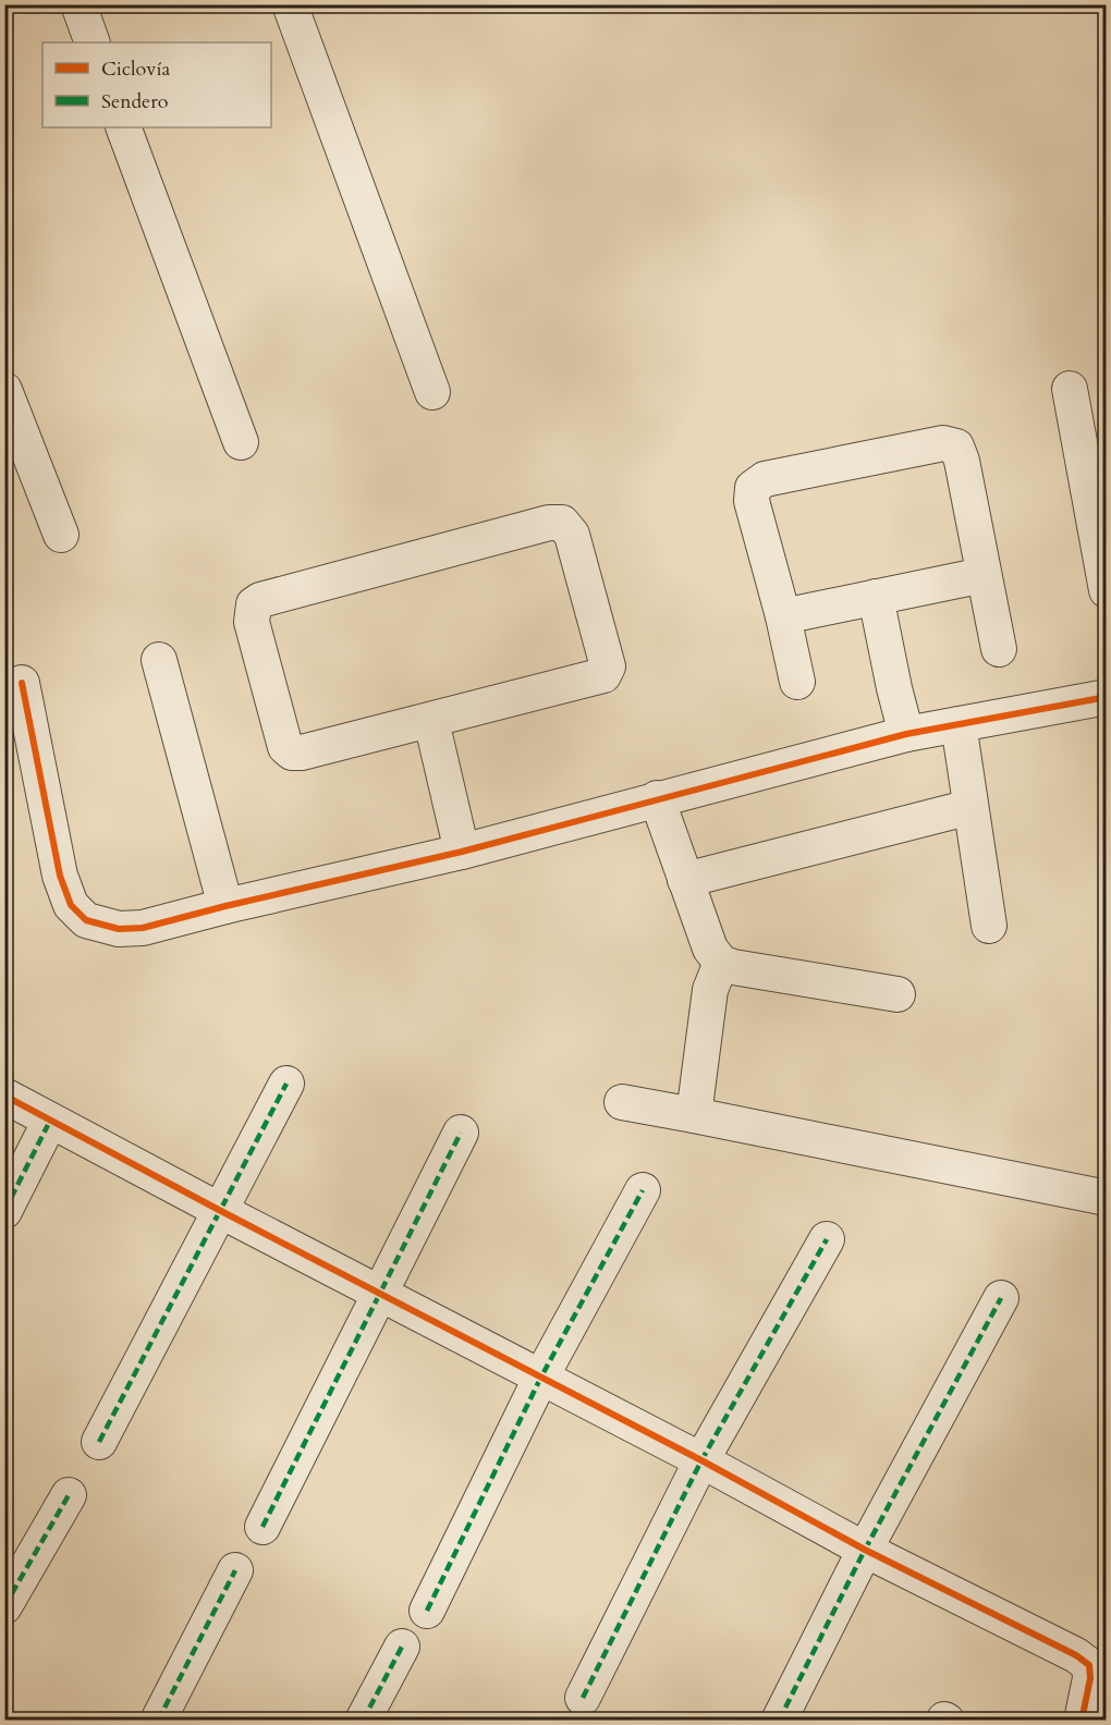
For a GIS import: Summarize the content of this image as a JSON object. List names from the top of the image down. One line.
{"legend":["Ciclovía","Sendero"]}
